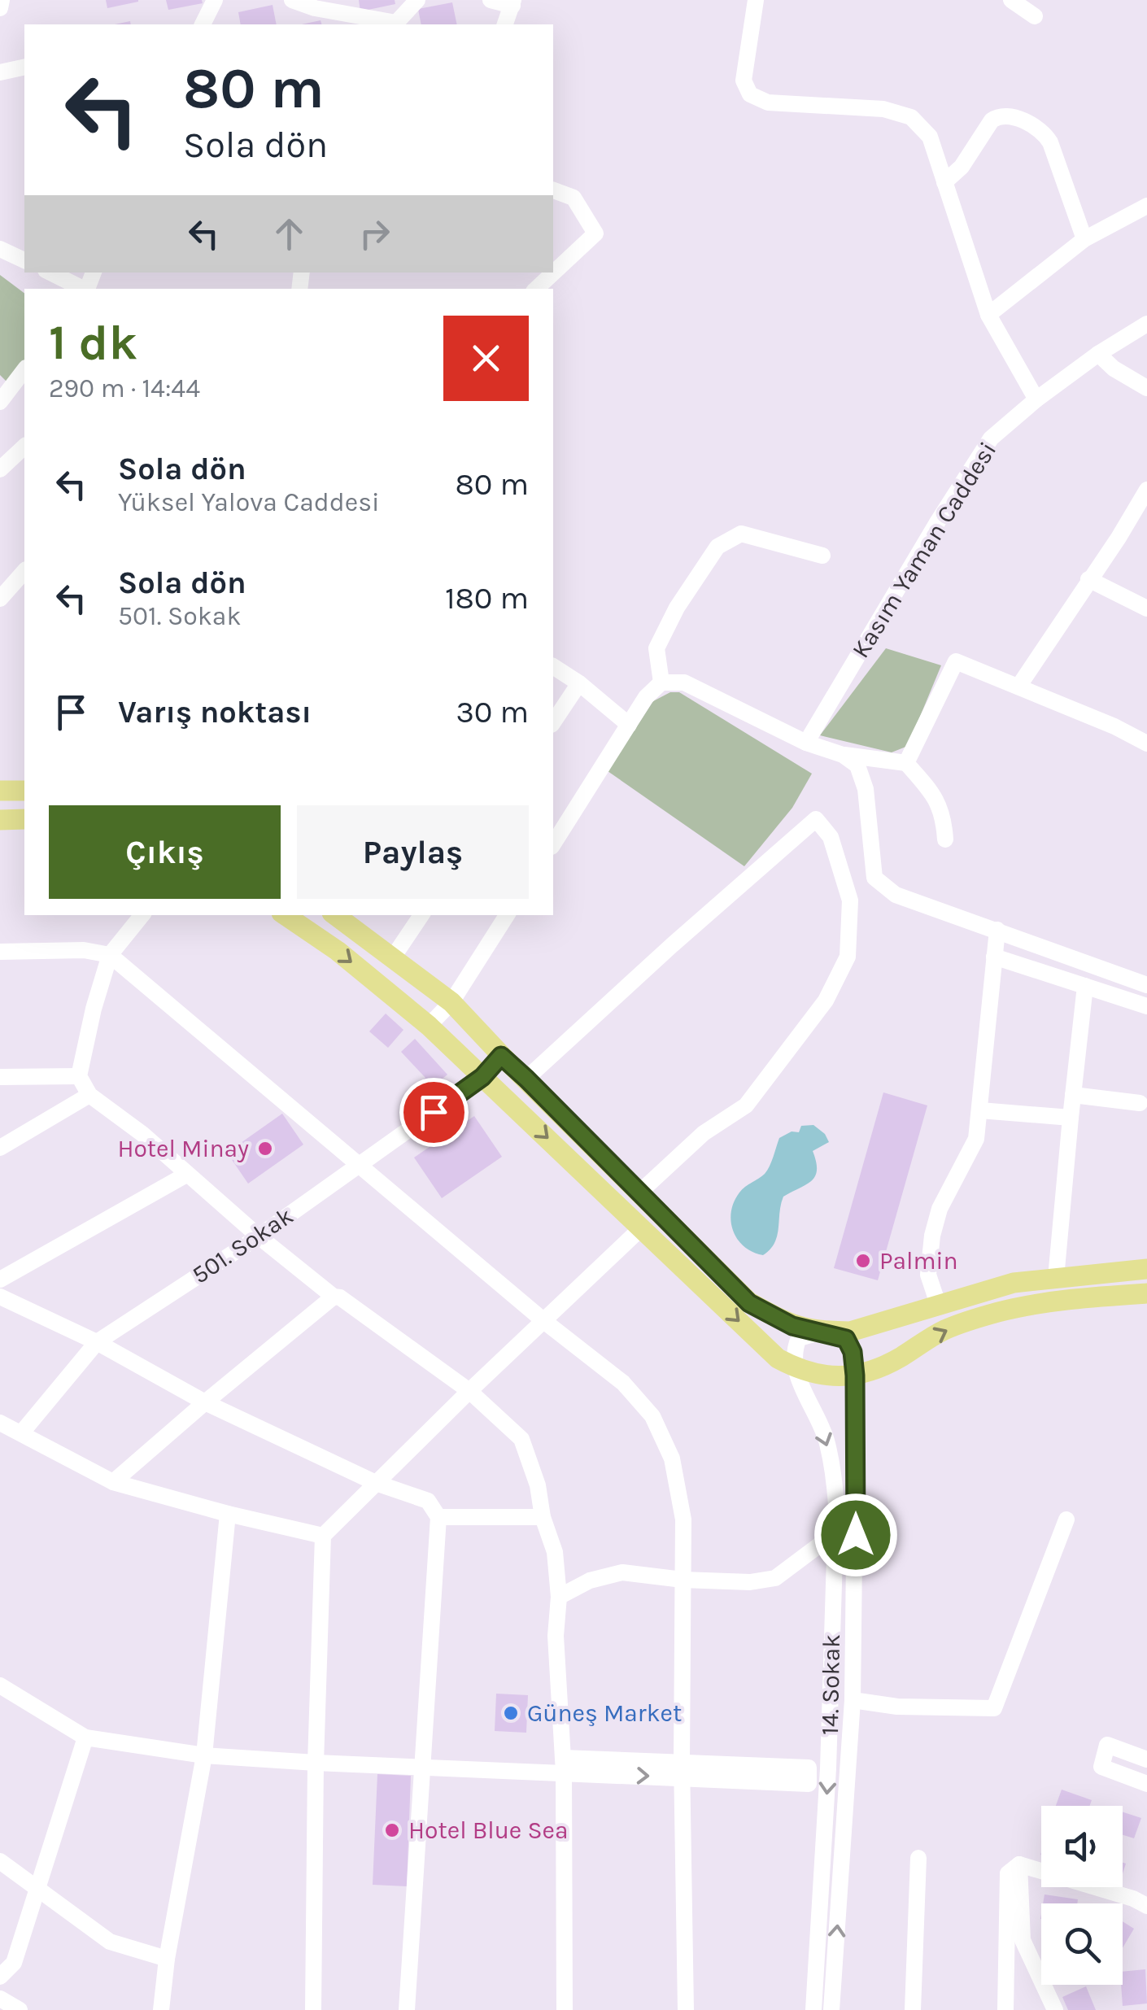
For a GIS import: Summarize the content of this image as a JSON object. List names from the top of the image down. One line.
{"streets":{"street":["Kasım Yaman Caddesi","501. Sokak","14. Sokak"]},"places":["Hotel Minay","Palmin","Güneş Market","Hotel Blue Sea"],"page":{"turn":["80 m","Sola dön"],"heading":["1 dk","290 m · 14:44"],"list":[{"name":"Sola dön","note":"Yüksel Yalova Caddesi","value":"80 m"},{"name":"Sola dön","note":"501. Sokak","value":"180 m"},{"name":"Varış noktası","value":"30 m"}],"buttons":["Çıkış","Paylaş"]}}
